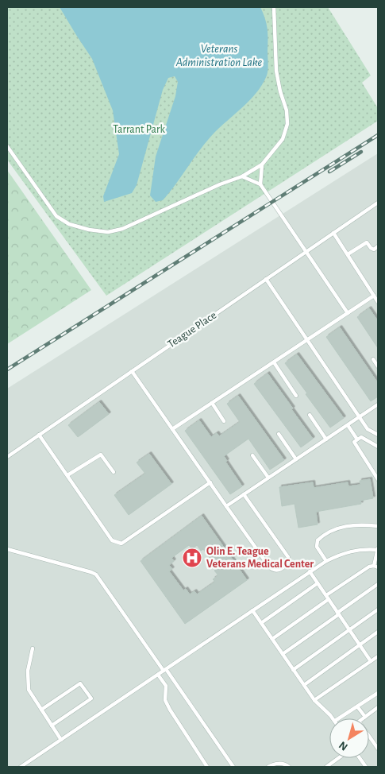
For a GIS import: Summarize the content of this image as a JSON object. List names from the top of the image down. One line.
{"streets":{"lane":["Teague Place"]},"water":["Veterans Administration Lake"],"parks":["Tarrant Park"],"places":{"hospital":["Olin E. Teague Veterans Medical Center"]},"north":"bottom left"}
